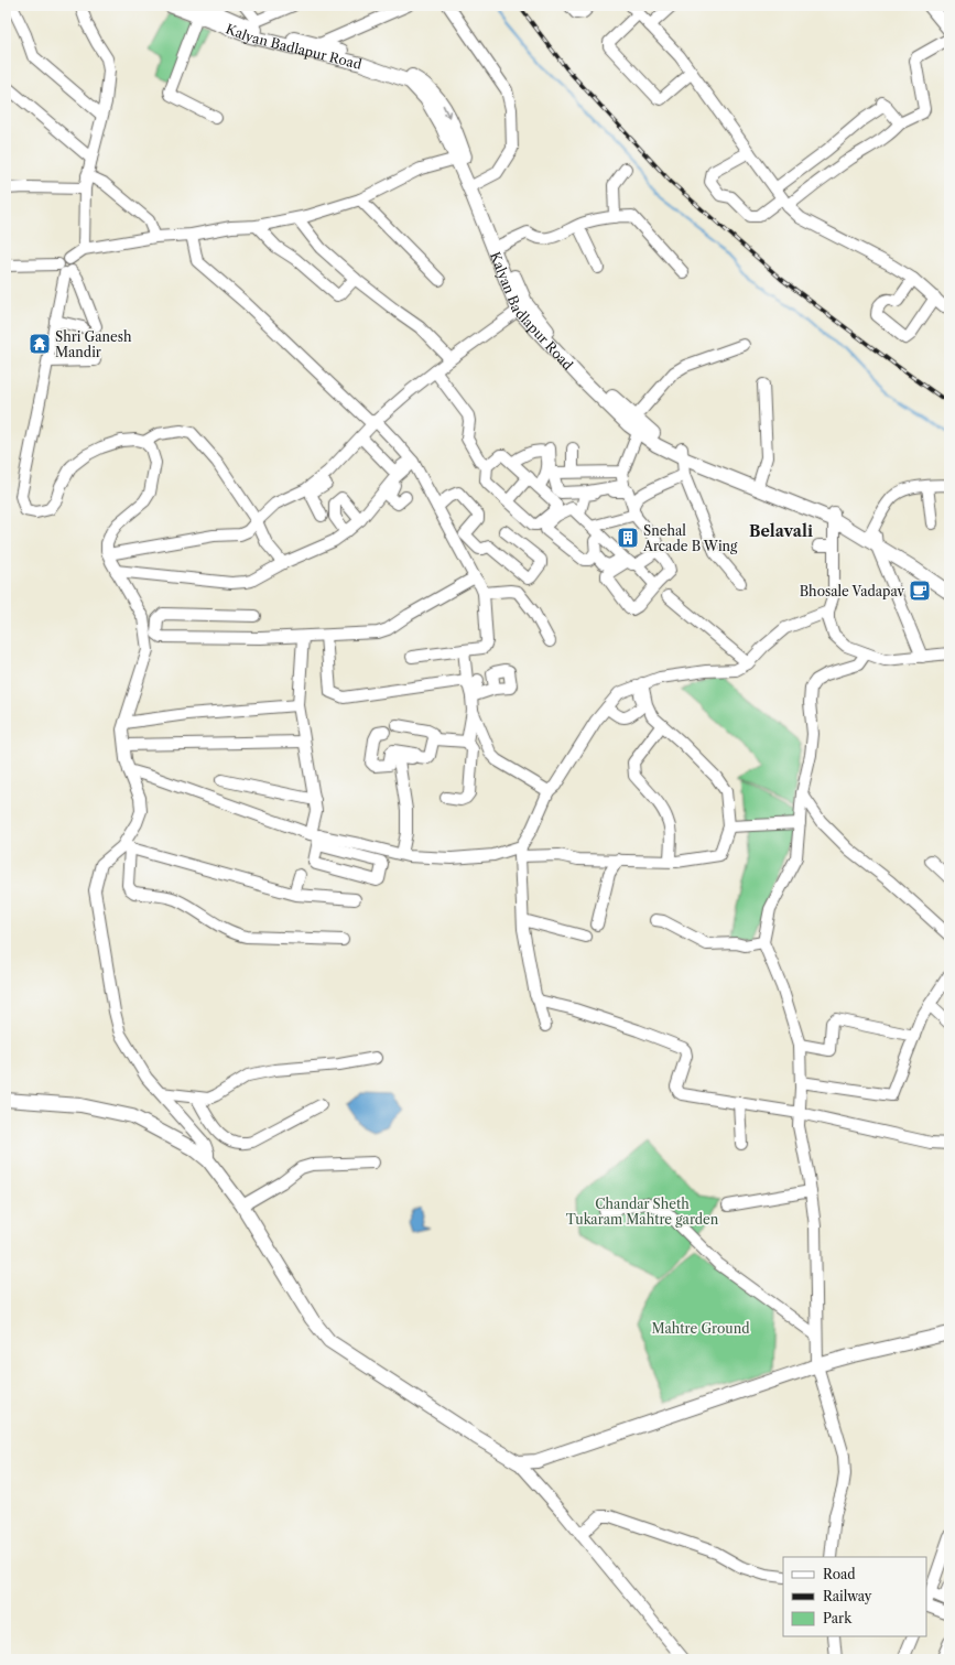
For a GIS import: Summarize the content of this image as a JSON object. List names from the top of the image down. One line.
{"districts":["Belavali"],"parks":["Chandar Sheth Tukaram Mahtre garden","Mahtre Ground"],"places":{"temple":["Shri Ganesh Mandir"],"building":["Snehal Arcade B Wing"],"cafe":["Bhosale Vadapav"]},"legend":["Road","Railway","Park"]}
